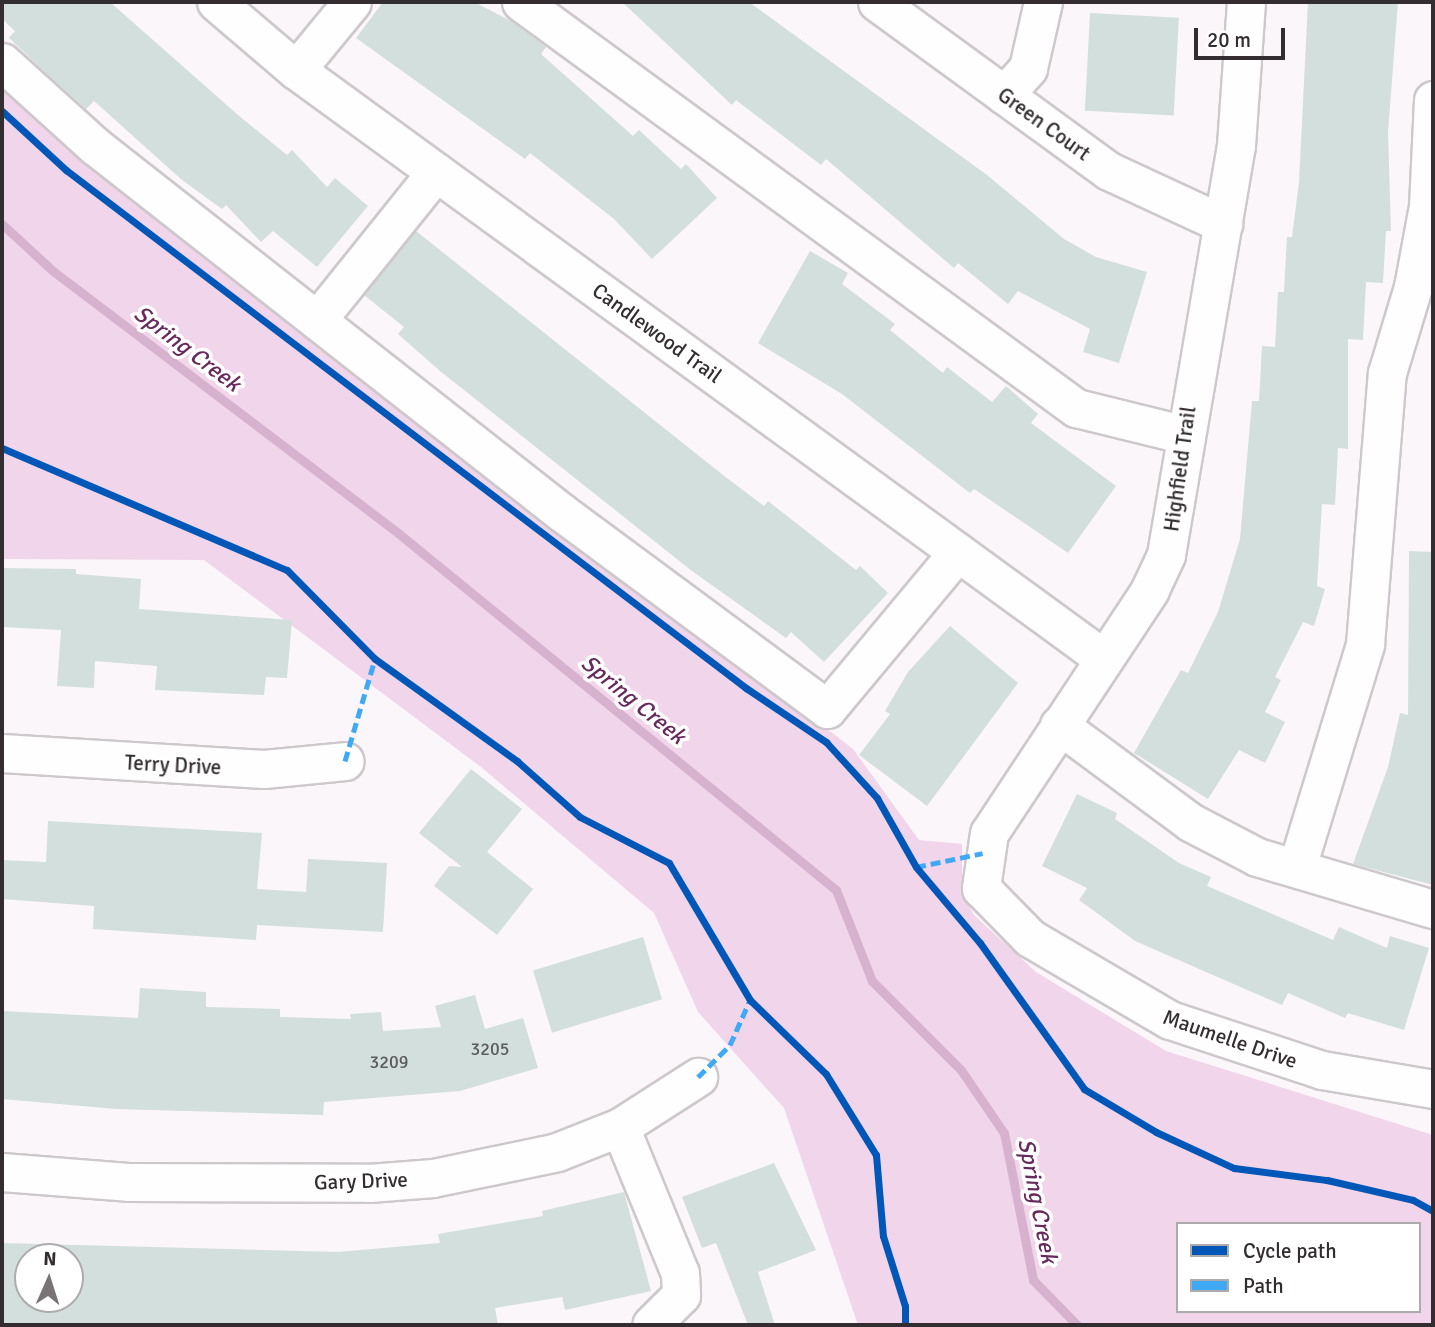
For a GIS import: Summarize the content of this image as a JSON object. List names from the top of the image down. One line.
{"streets":{"street":["Green Court","Candlewood Trail","Highfield Trail","Terry Drive","Maumelle Drive","Gary Drive"]},"crossings":[["Green Court","Highfield Trail"],["Candlewood Trail","Highfield Trail"],["Highfield Trail","Maumelle Drive"]],"water":["Spring Creek"],"house_numbers":["3205","3209"],"legend":["Cycle path","Path"],"scale_bar":"20 m","north":"top"}
